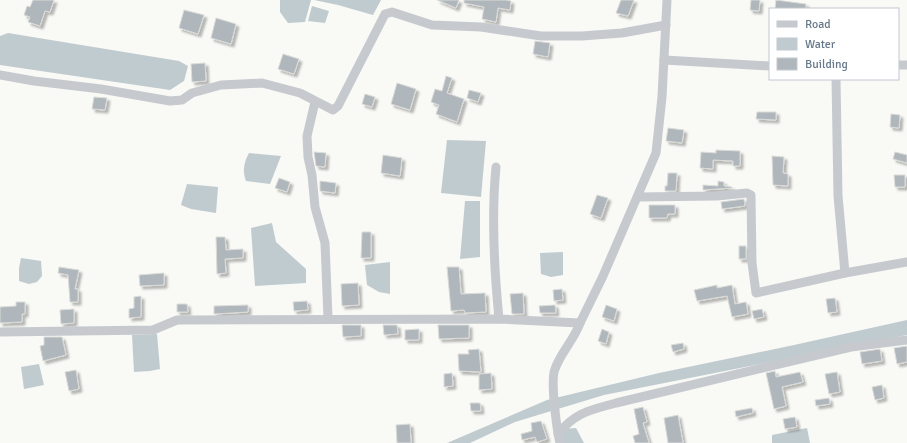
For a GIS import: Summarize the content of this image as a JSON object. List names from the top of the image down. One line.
{"legend":["Road","Water","Building"]}
